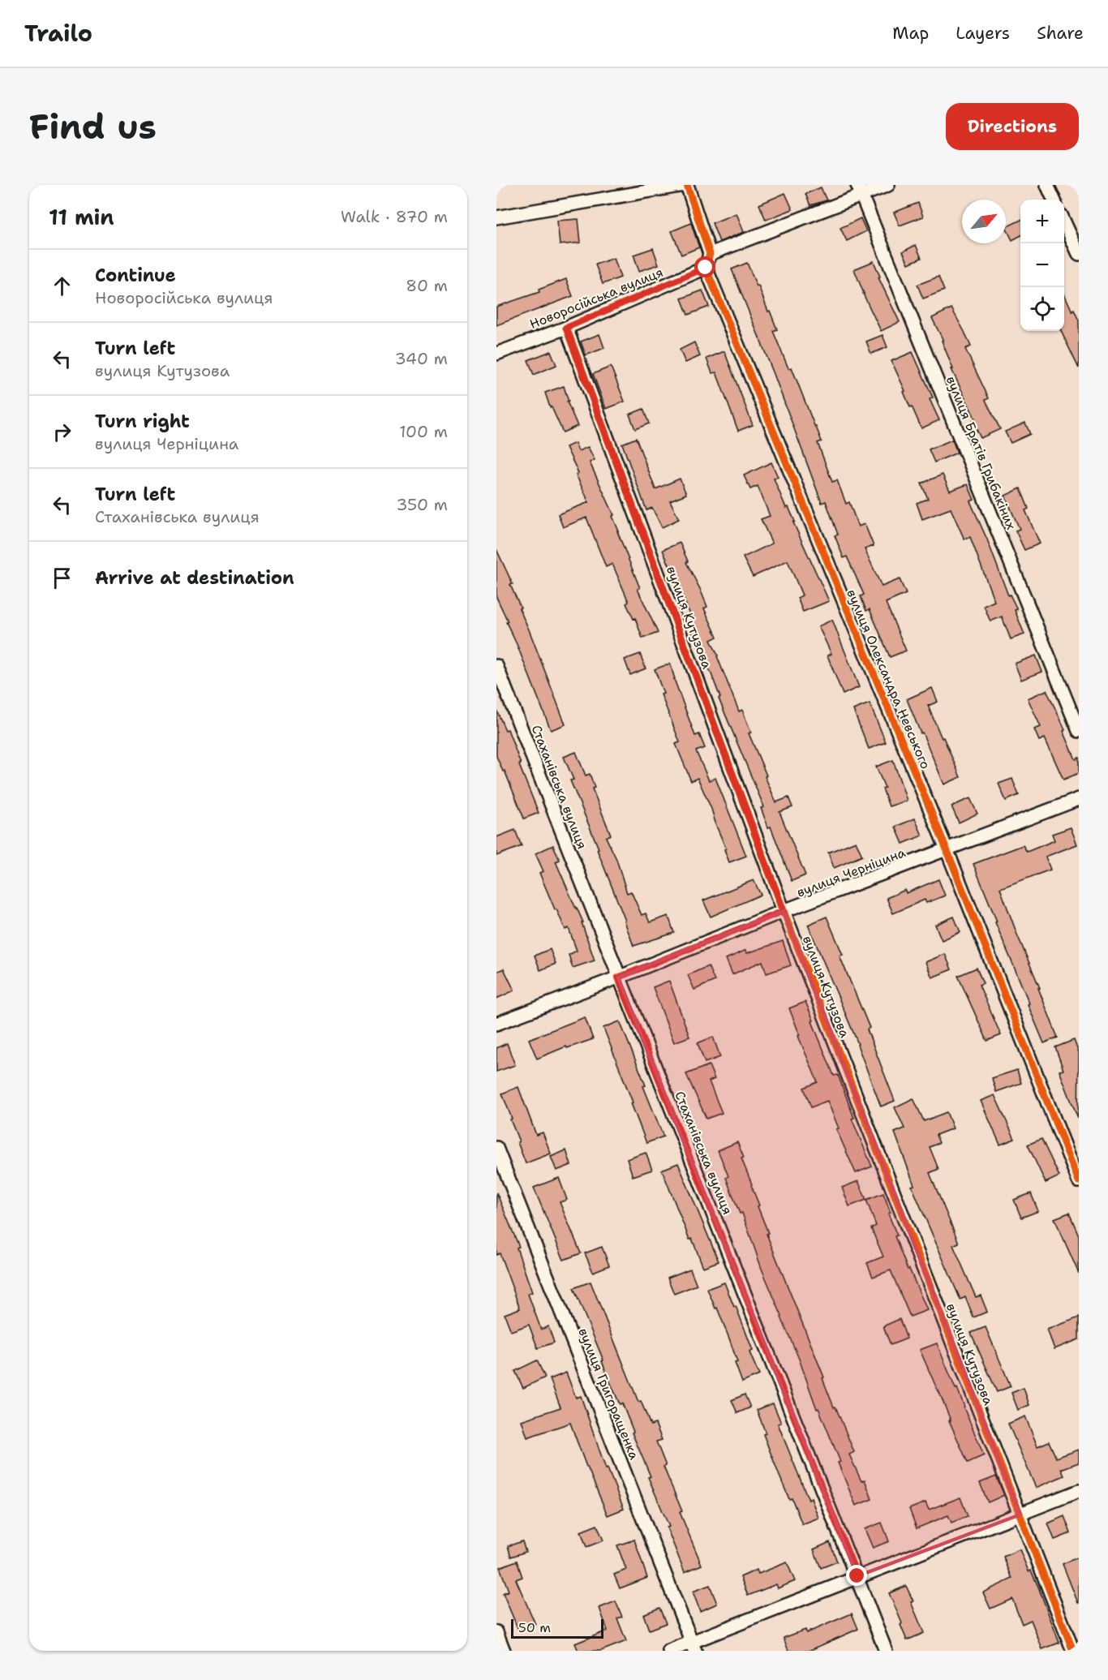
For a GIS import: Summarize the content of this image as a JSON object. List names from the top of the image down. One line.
{"streets":{"street":["Новоросійська вулиця","вулиця Братів Грибакіних","вулиця Кутузова","вулиця Олександра Невського","Стаханівська вулиця","вулиця Черніцина","вулиця Григоращенка"]},"crossings":[["Новоросійська вулиця","вулиця Кутузова"],["Новоросійська вулиця","вулиця Олександра Невського"],["вулиця Кутузова","вулиця Черніцина"],["вулиця Олександра Невського","вулиця Черніцина"],["Стаханівська вулиця","вулиця Черніцина"]],"scale_bar":"50 m","north":"top right","page":{"header":"Trailo","nav":["Map","Layers","Share"],"buttons":"Directions","title":"Find us","heading":["11 min","Walk · 870 m"],"map_buttons":["+","−"],"list":[["Continue","Новоросійська вулиця","80 m"],["Turn left","вулиця Кутузова","340 m"],["Turn right","вулиця Черніцина","100 m"],["Turn left","Стаханівська вулиця","350 m"],"Arrive at destination"],"scale":"50 m"}}
